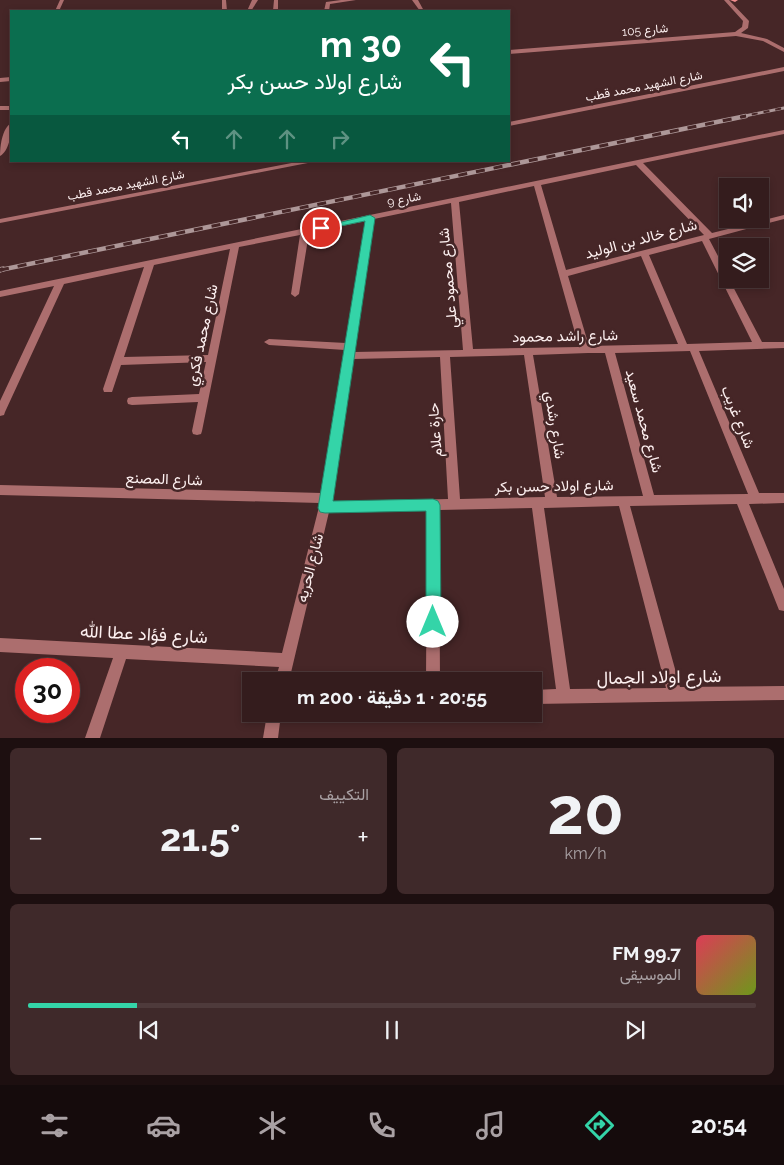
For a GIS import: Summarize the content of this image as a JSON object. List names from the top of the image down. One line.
{"streets":{"street":["شارع 105","شارع الشهيد محمد قطب","شارع 9","شارع خالد بن الوليد","شارع محمود علي","شارع محمد فكري","شارع راشد محمود","شارع غريب","شارع محمد سعيد","شارع رشدي","حارة علام","شارع المصنع","شارع اولاد حسن بكر","شارع الحريه","شارع فؤاد عطا الله","شارع اولاد الجمال"]},"crossings":[["شارع 9","شارع محمود علي"],["شارع 9","شارع محمد فكري"],["شارع 9","شارع الحريه"],["شارع خالد بن الوليد","شارع غريب"],["شارع محمود علي","شارع راشد محمود"],["شارع راشد محمود","شارع غريب"],["شارع راشد محمود","شارع محمد سعيد"],["شارع راشد محمود","شارع رشدي"],["شارع راشد محمود","حارة علام"],["شارع راشد محمود","شارع الحريه"],["شارع غريب","شارع اولاد حسن بكر"],["شارع محمد سعيد","شارع اولاد حسن بكر"],["شارع رشدي","شارع اولاد حسن بكر"],["حارة علام","شارع اولاد حسن بكر"],["شارع المصنع","شارع اولاد حسن بكر"],["شارع المصنع","شارع الحريه"],["شارع اولاد حسن بكر","شارع الحريه"],["شارع الحريه","شارع فؤاد عطا الله"]],"page":{"turn":["30 m","شارع اولاد حسن بكر"],"limit":"30","trip":"20:55 · 1 دقيقة · 200 m","tile":[["20","km/h"],"التكييف"],"heat":["−","21.5°","+"],"song":["99.7 FM","الموسيقى"],"tabs":"20:54"}}
